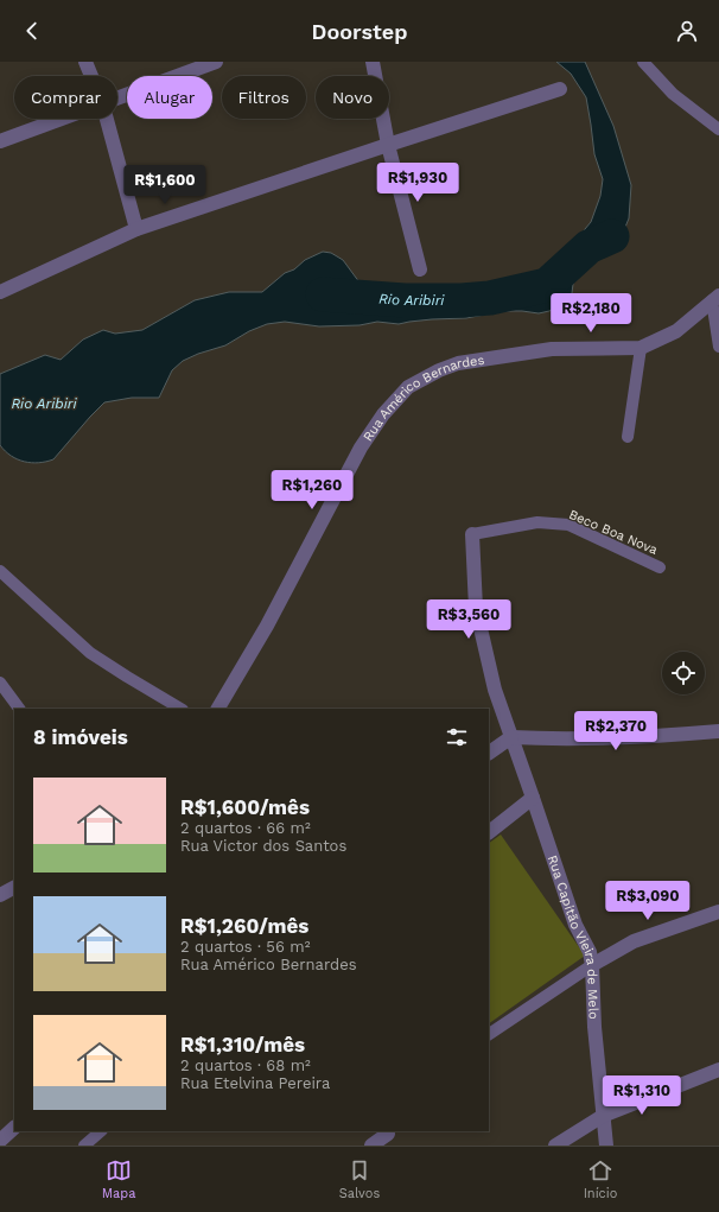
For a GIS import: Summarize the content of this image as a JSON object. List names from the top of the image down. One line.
{"streets":{"street":["Rua Américo Bernardes","Rua Capitão Vieira de Melo"],"lane":["Beco Boa Nova"]},"crossings":[["Beco Boa Nova","Rua Capitão Vieira de Melo"]],"water":["Rio Aribiri"],"page":{"header":"Doorstep","chip":["Comprar","Alugar","Filtros","Novo"],"price":["R$1,930","R$1,600","R$2,180","R$1,260","R$3,560","R$2,370","R$3,090","R$1,310"],"heading":"8 imóveis","list":[{"name":"R$1,600/mês","note":"2 quartos · 66 m² · Rua Victor dos Santos"},{"name":"R$1,260/mês","note":"2 quartos · 56 m² · Rua Américo Bernardes"},{"name":"R$1,310/mês","note":"2 quartos · 68 m² · Rua Etelvina Pereira"}],"tabs":["Mapa","Salvos","Início"]}}
